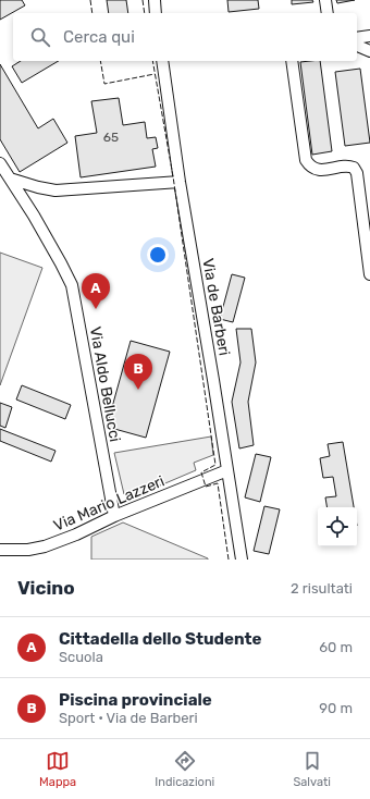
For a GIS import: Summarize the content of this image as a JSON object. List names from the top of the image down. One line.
{"streets":{"street":["Via de Barberi","Via Aldo Bellucci","Via Mario Lazzeri"]},"crossings":[["Via de Barberi","Via Mario Lazzeri"],["Via Aldo Bellucci","Via Mario Lazzeri"]],"house_numbers":["65"],"page":{"search":"Cerca qui","pins":["A","B"],"heading":["Vicino","2 risultati"],"list":[{"mark":"A","name":"Cittadella dello Studente","note":"Scuola","value":"60 m"},{"mark":"B","name":"Piscina provinciale","note":"Sport · Via de Barberi","value":"90 m"}],"nav":["Mappa","Indicazioni","Salvati"]}}
